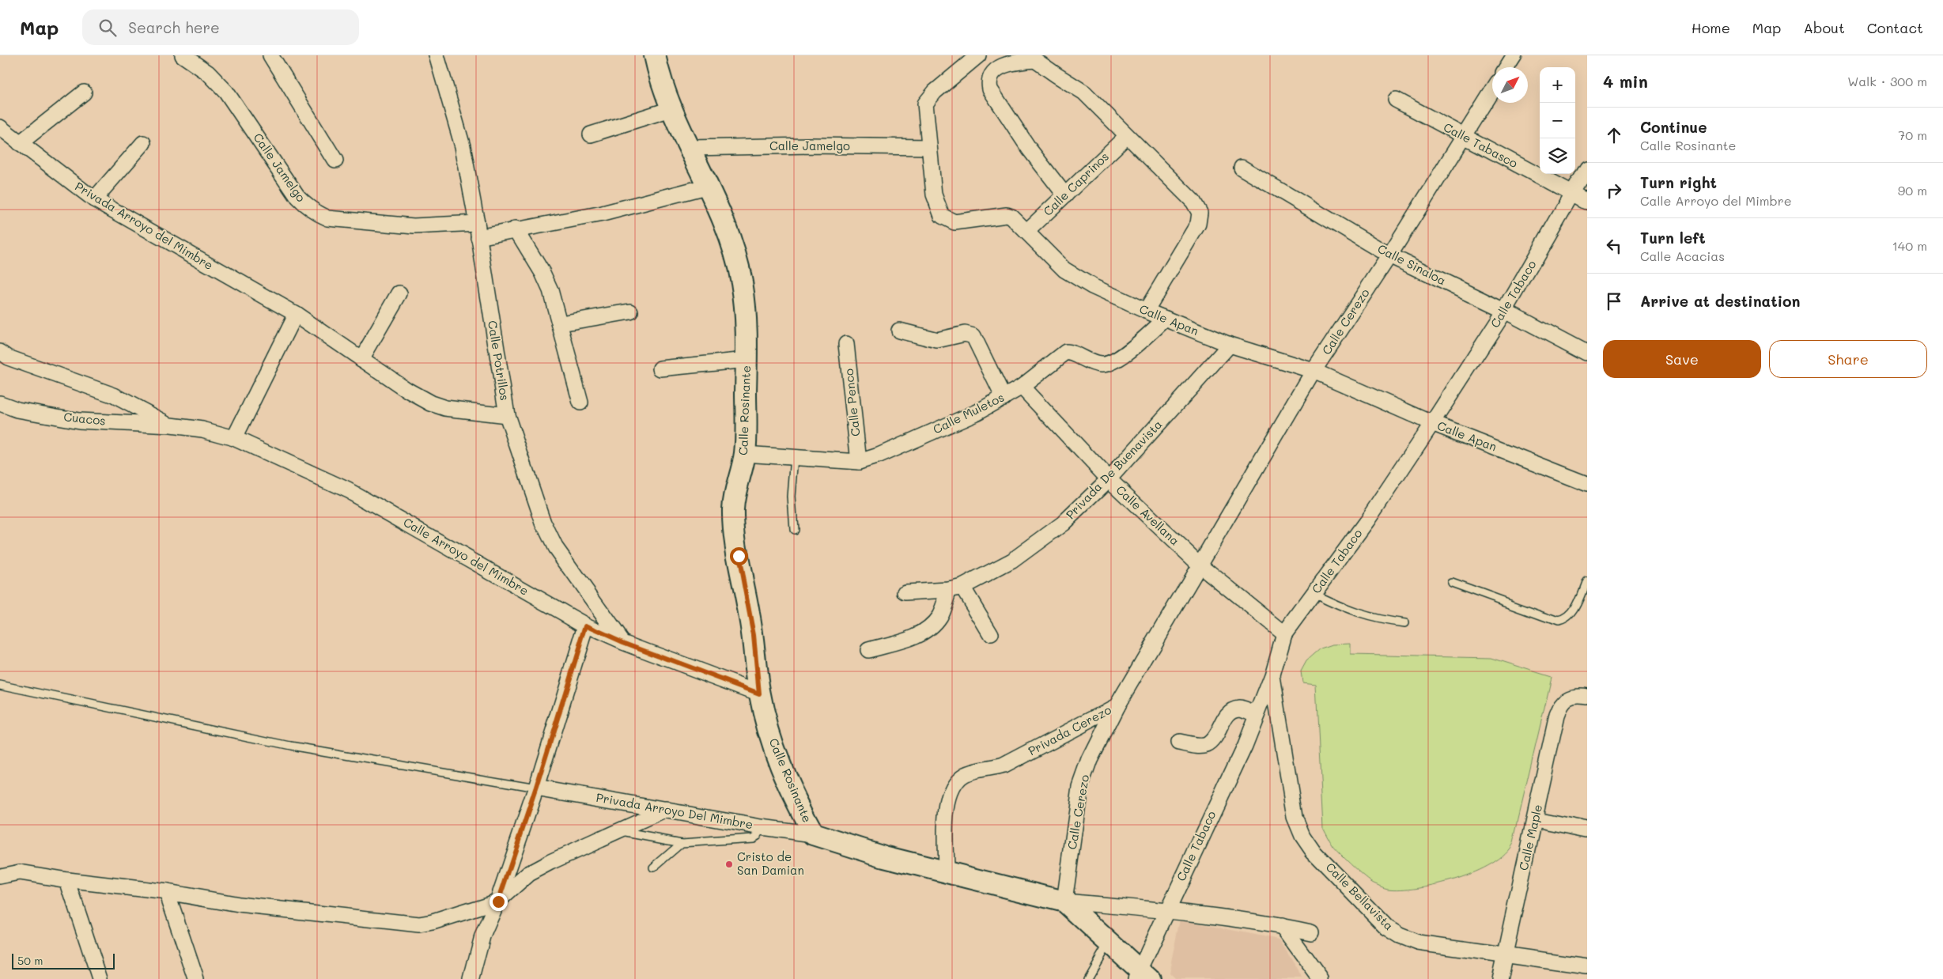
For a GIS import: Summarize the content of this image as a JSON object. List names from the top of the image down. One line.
{"streets":{"street":["Calle Tabasco","Calle Jamelgo","Calle Caprinos","Privada Arroyo del Mimbre","Calle Sinaloa","Calle Tabaco","Calle Apan","Calle Cerezo","Calle Potrillos","Calle Penco","Calle Rosinante","Calle Muletos","Cuacos","Privada De Buenavista","Calle Avellana","Calle Arroyo del Mimbre","Privada Cerezo","Privada Arroyo Del Mimbre","Calle Maple","Calle Bellavista"]},"crossings":[["Calle Tabasco","Calle Tabaco"],["Calle Tabasco","Calle Cerezo"],["Calle Jamelgo","Calle Apan"],["Calle Jamelgo","Calle Potrillos"],["Calle Jamelgo","Calle Rosinante"],["Calle Caprinos","Calle Apan"],["Privada Arroyo del Mimbre","Calle Potrillos"],["Calle Sinaloa","Calle Tabaco"],["Calle Sinaloa","Calle Cerezo"],["Calle Tabaco","Calle Apan"],["Calle Tabaco","Calle Rosinante"],["Calle Tabaco","Calle Avellana"],["Calle Tabaco","Calle Bellavista"],["Calle Apan","Calle Cerezo"],["Calle Apan","Calle Muletos"],["Calle Apan","Privada De Buenavista"],["Calle Cerezo","Calle Rosinante"],["Calle Cerezo","Calle Avellana"],["Calle Cerezo","Privada Cerezo"],["Calle Potrillos","Calle Arroyo del Mimbre"],["Calle Penco","Calle Muletos"],["Calle Rosinante","Calle Muletos"],["Calle Rosinante","Calle Arroyo del Mimbre"],["Calle Rosinante","Privada Cerezo"],["Calle Rosinante","Privada Arroyo Del Mimbre"],["Calle Muletos","Calle Avellana"],["Cuacos","Calle Arroyo del Mimbre"],["Privada De Buenavista","Calle Avellana"],["Calle Avellana","Privada Cerezo"],["Calle Maple","Calle Bellavista"]],"places":["Cristo de San Damian"],"scale_bar":"50 m","north":"top right","page":{"header":"Map","search":"Search here","nav":["Home","Map","About","Contact"],"heading":["4 min","Walk · 300 m"],"map_buttons":["+","−"],"list":[["Continue","Calle Rosinante","70 m"],["Turn right","Calle Arroyo del Mimbre","90 m"],["Turn left","Calle Acacias","140 m"],"Arrive at destination"],"buttons":["Save","Share"],"scale":"50 m"}}
